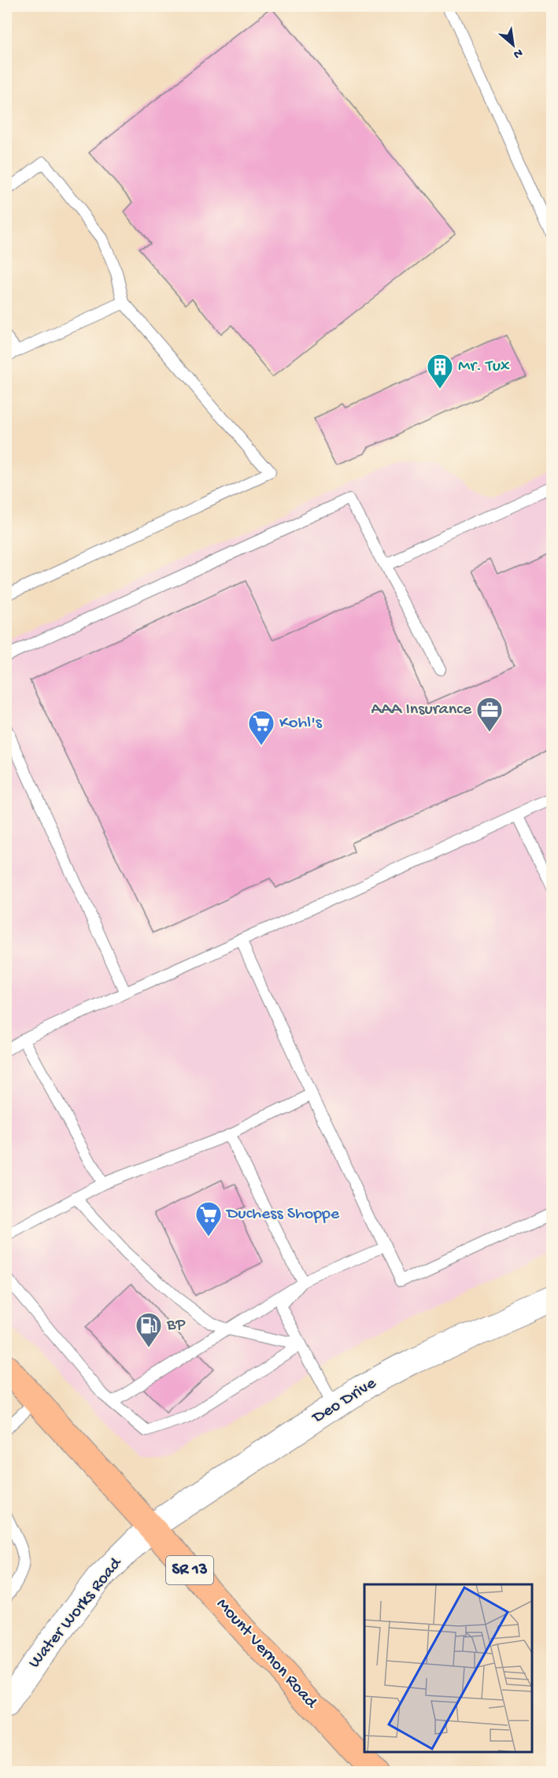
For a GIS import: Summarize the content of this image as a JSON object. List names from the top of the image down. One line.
{"streets":{"highway":["SR 13","Mount Vernon Road"],"street":["Deo Drive","Water Works Road"]},"crossings":[["Deo Drive","Water Works Road"],["Deo Drive","Mount Vernon Road"],["Water Works Road","Mount Vernon Road"]],"places":{"building":["Mr. Tux"],"office":["AAA Insurance"],"supermarket":["Kohl's","Duchess Shoppe"],"fuel station":["BP"]},"north":"bottom right"}
